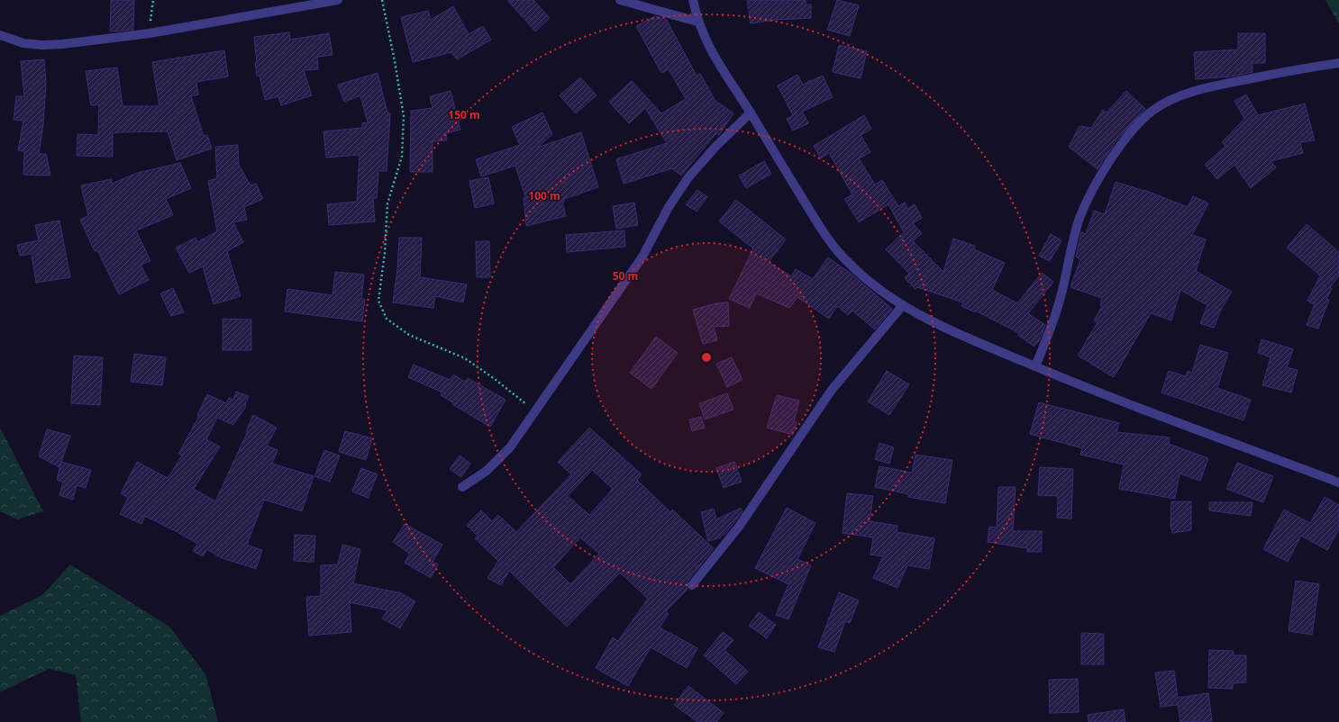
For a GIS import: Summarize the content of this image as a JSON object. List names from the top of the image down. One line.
{"rings":["150 m","100 m","50 m"]}
